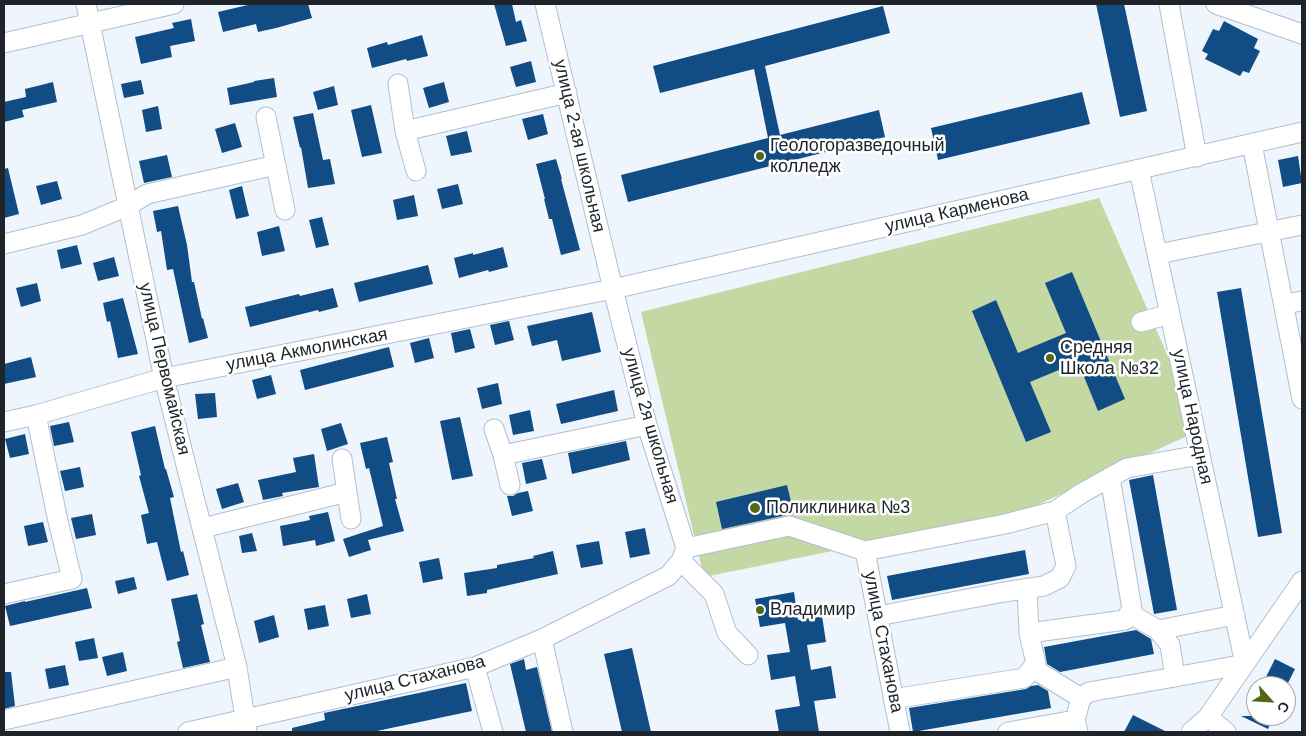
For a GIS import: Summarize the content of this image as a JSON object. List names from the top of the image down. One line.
{"streets":{"street":["улица 2-ая школьная","улица Карменова","улица Акмолинская","улица Первомайская","улица Народная","улица 2я школьная","улица Стаханова"]},"crossings":[["улица 2-ая школьная","улица Карменова"],["улица 2-ая школьная","улица Акмолинская"],["улица 2-ая школьная","улица 2я школьная"],["улица Карменова","улица Акмолинская"],["улица Карменова","улица Народная"],["улица Карменова","улица 2я школьная"],["улица Акмолинская","улица Первомайская"],["улица Акмолинская","улица 2я школьная"],["улица Первомайская","улица Стаханова"],["улица 2я школьная","улица Стаханова"]],"places":["Геологоразведочный колледж","Средняя Школа №32","Поликлиника №3","Владимир"],"north":"bottom right"}
